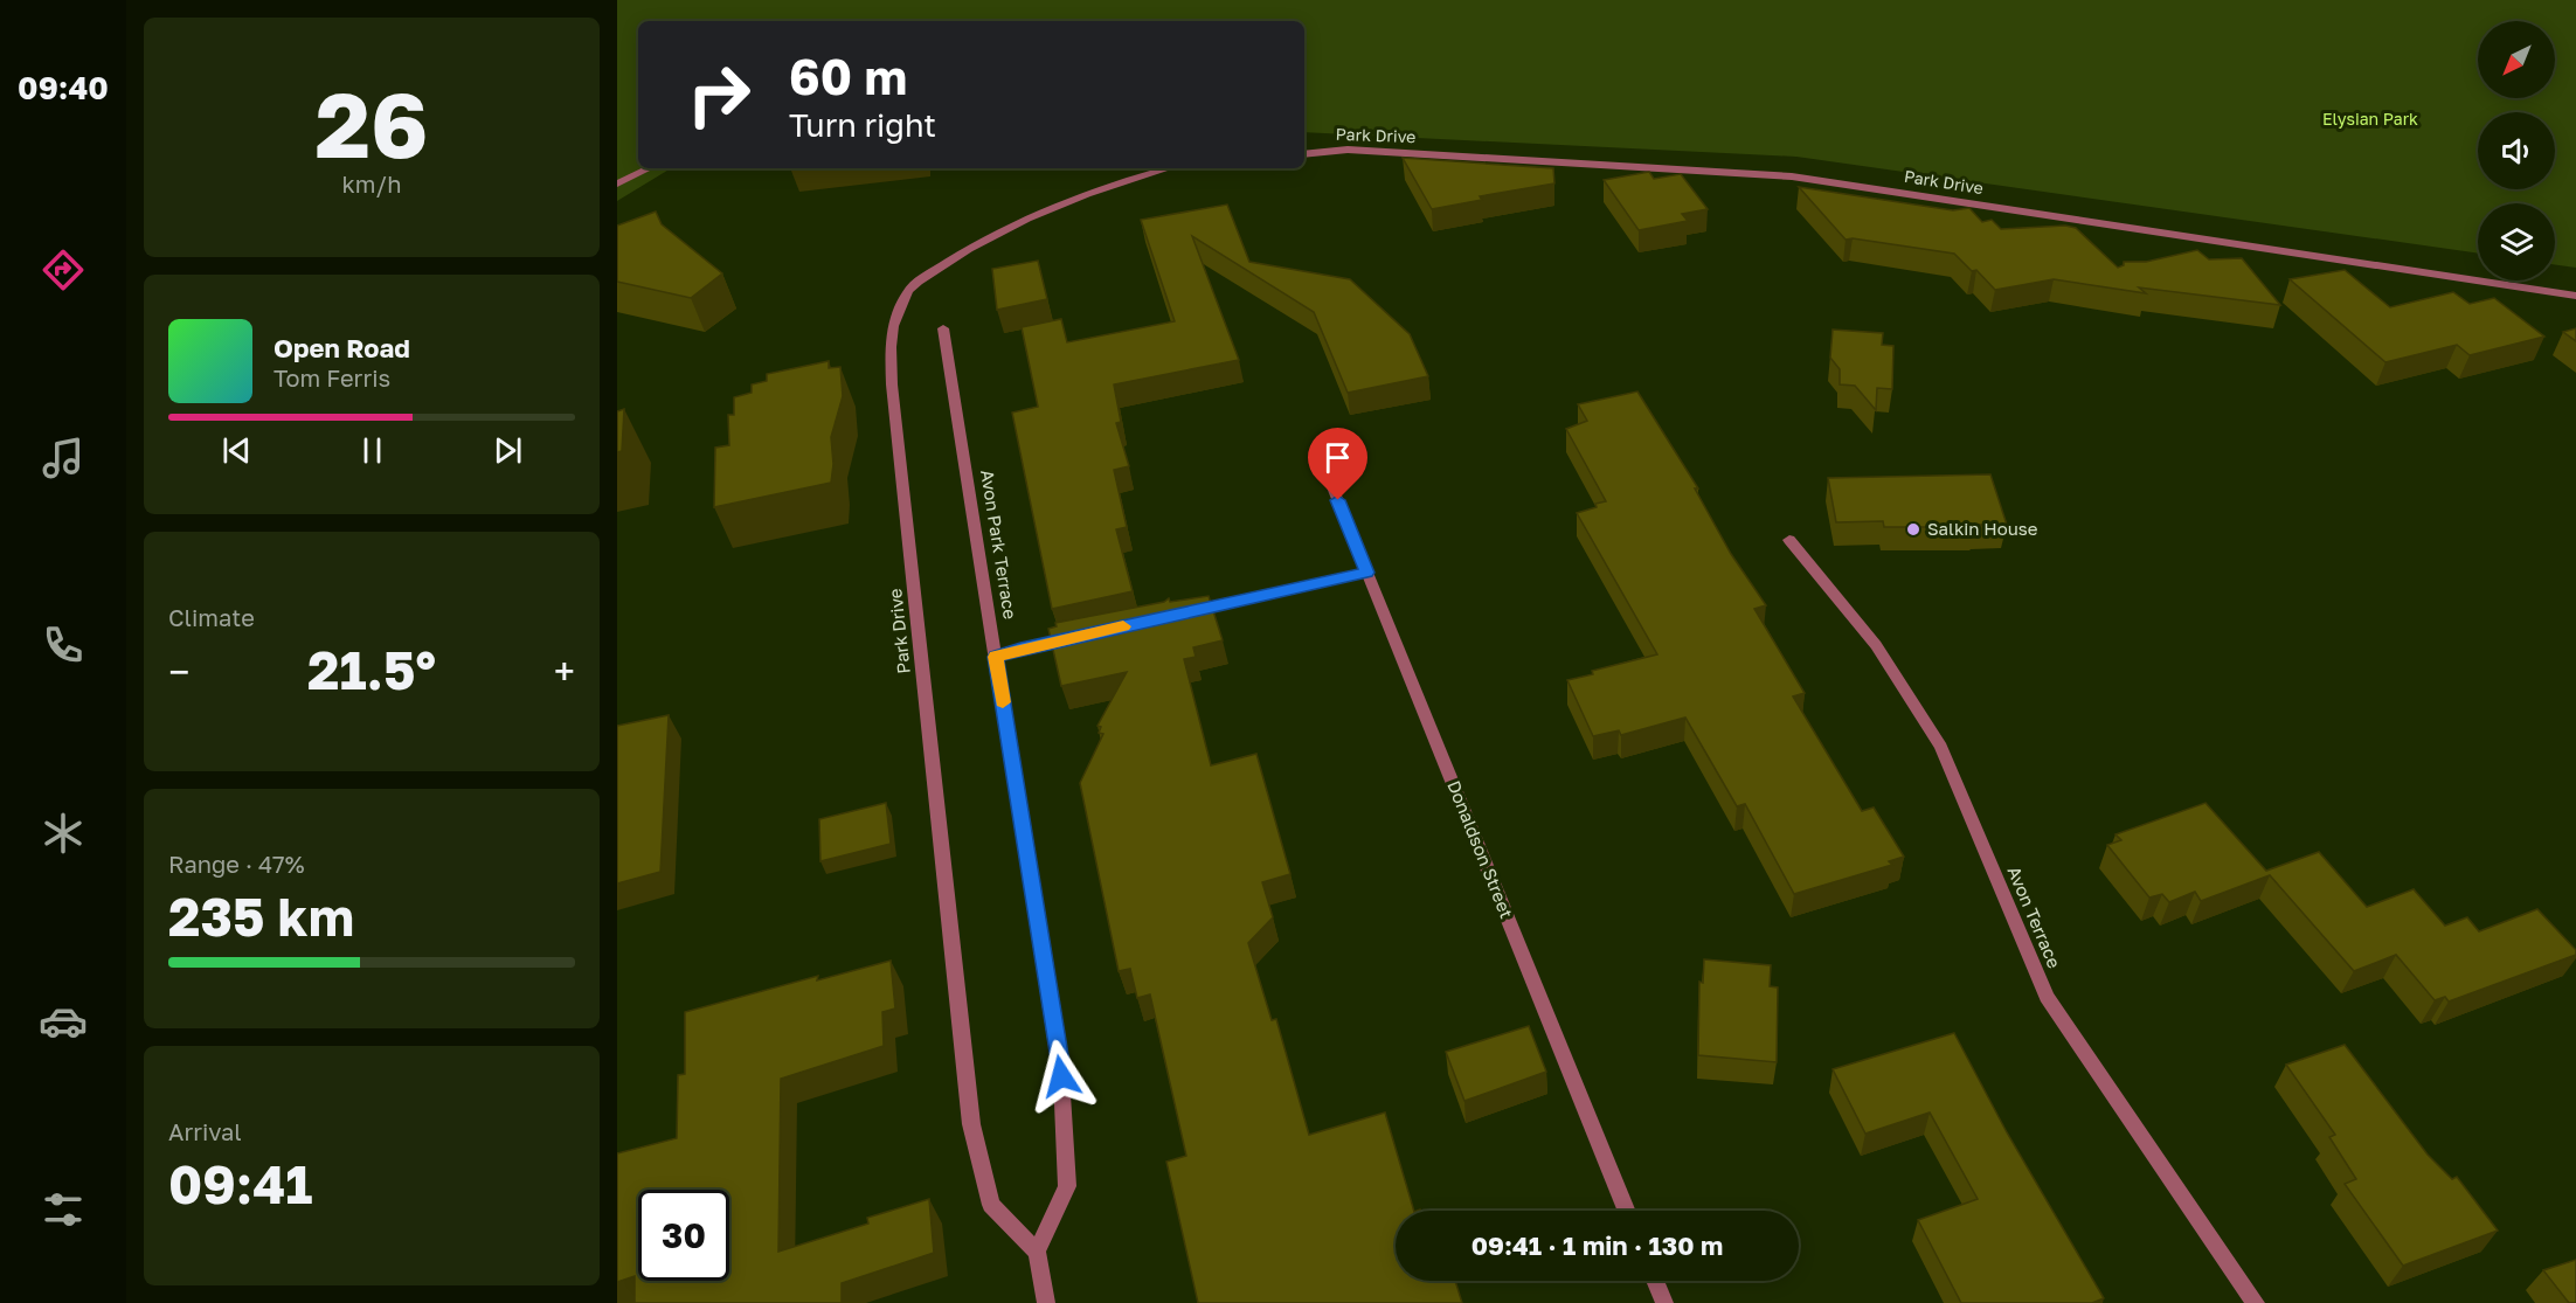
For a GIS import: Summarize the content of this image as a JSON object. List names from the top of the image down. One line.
{"streets":{"street":["Park Drive","Avon Park Terrace","Donaldson Street","Avon Terrace"]},"crossings":[["Park Drive","Avon Park Terrace"]],"parks":["Elysian Park"],"places":["Salkin House"],"north":"bottom left","page":{"tabs":"09:40","tile":[["26","km/h"],"Climate",["Range · 47%","235 km"],["Arrival","09:41"]],"turn":["60 m","Turn right"],"song":["Open Road","Tom Ferris"],"heat":["−","21.5°","+"],"limit":"30","trip":"09:41 · 1 min · 130 m"}}
